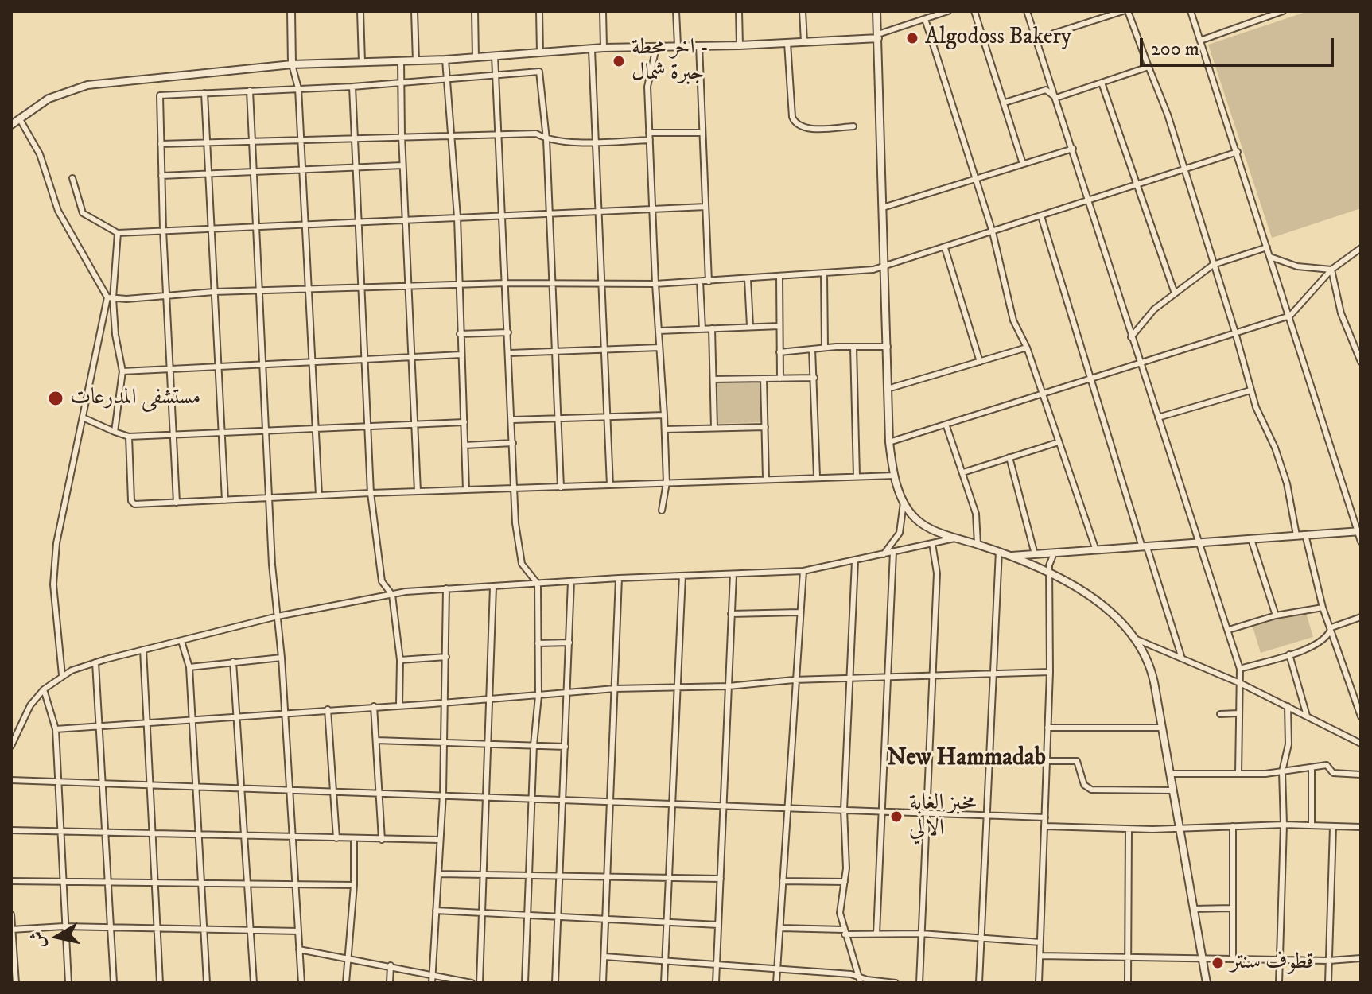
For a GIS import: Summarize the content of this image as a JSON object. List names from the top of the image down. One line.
{"districts":["New Hammadab"],"places":["Algodoss Bakery","اخر محطة - جبرة شمال","مستشفى المدرعات","مخبز الغابة الالي","قطوف سنتر"],"scale_bar":"200 m","north":"left"}
